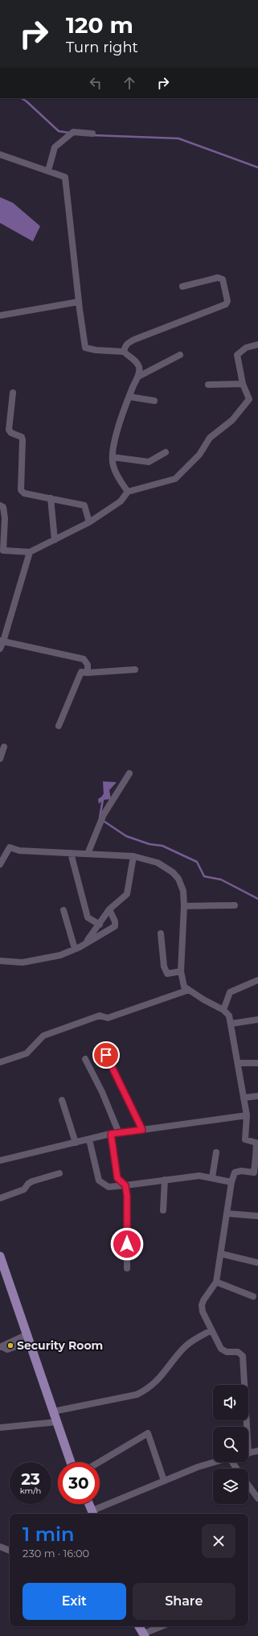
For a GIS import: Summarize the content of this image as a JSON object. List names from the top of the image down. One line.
{"places":["Security Room"],"page":{"turn":["120 m","Turn right"],"speed":"23 km/h","limit":"30","heading":["1 min","230 m · 16:00"],"buttons":["Exit","Share"]}}
